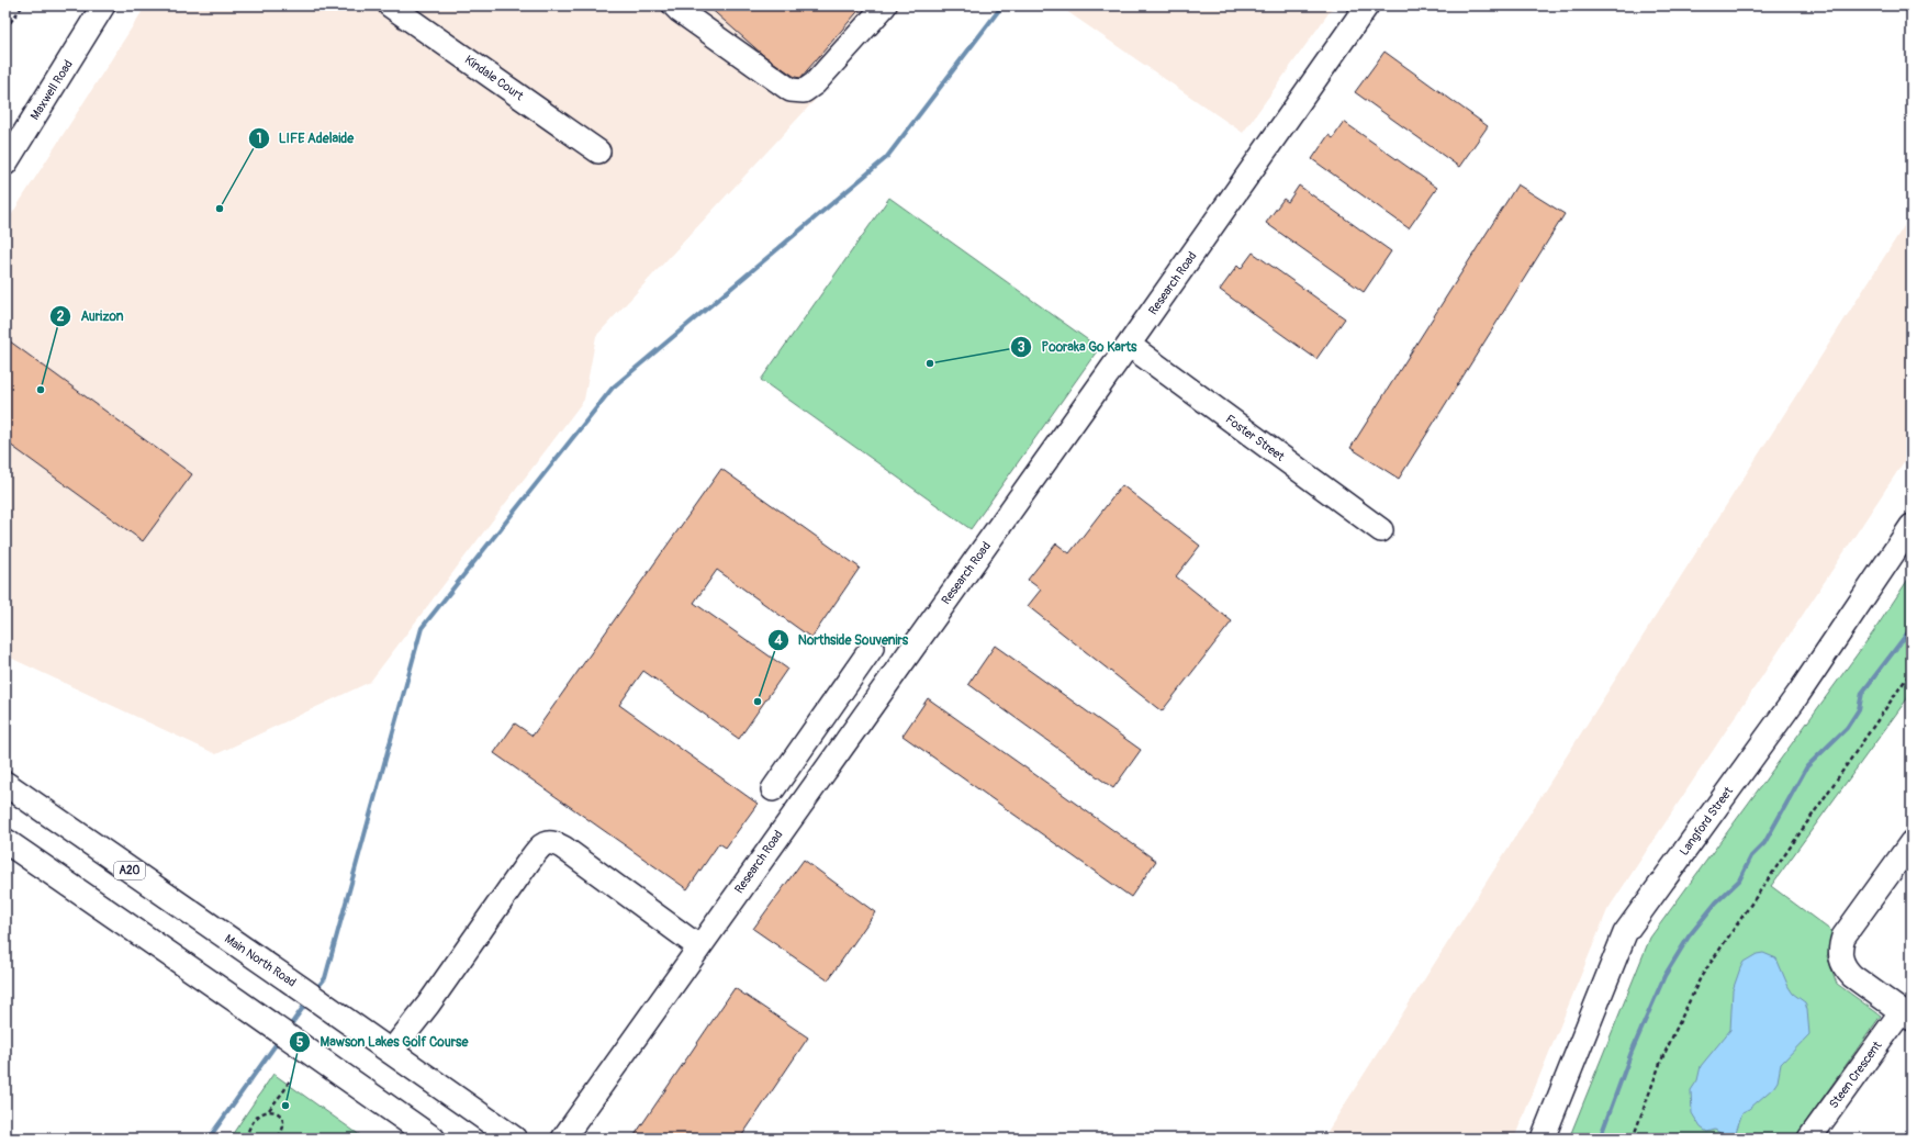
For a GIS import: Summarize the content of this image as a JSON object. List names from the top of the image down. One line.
{"streets":{"highway":["A20","Main North Road"],"street":["Kindale Court","Maxwell Road","Research Road","Foster Street","Langford Street","Steen Crescent"]},"crossings":[["Research Road","Foster Street"]],"places":["LIFE Adelaide","Pooraka Go Karts","Aurizon","Northside Souvenirs","Mawson Lakes Golf Course"]}
